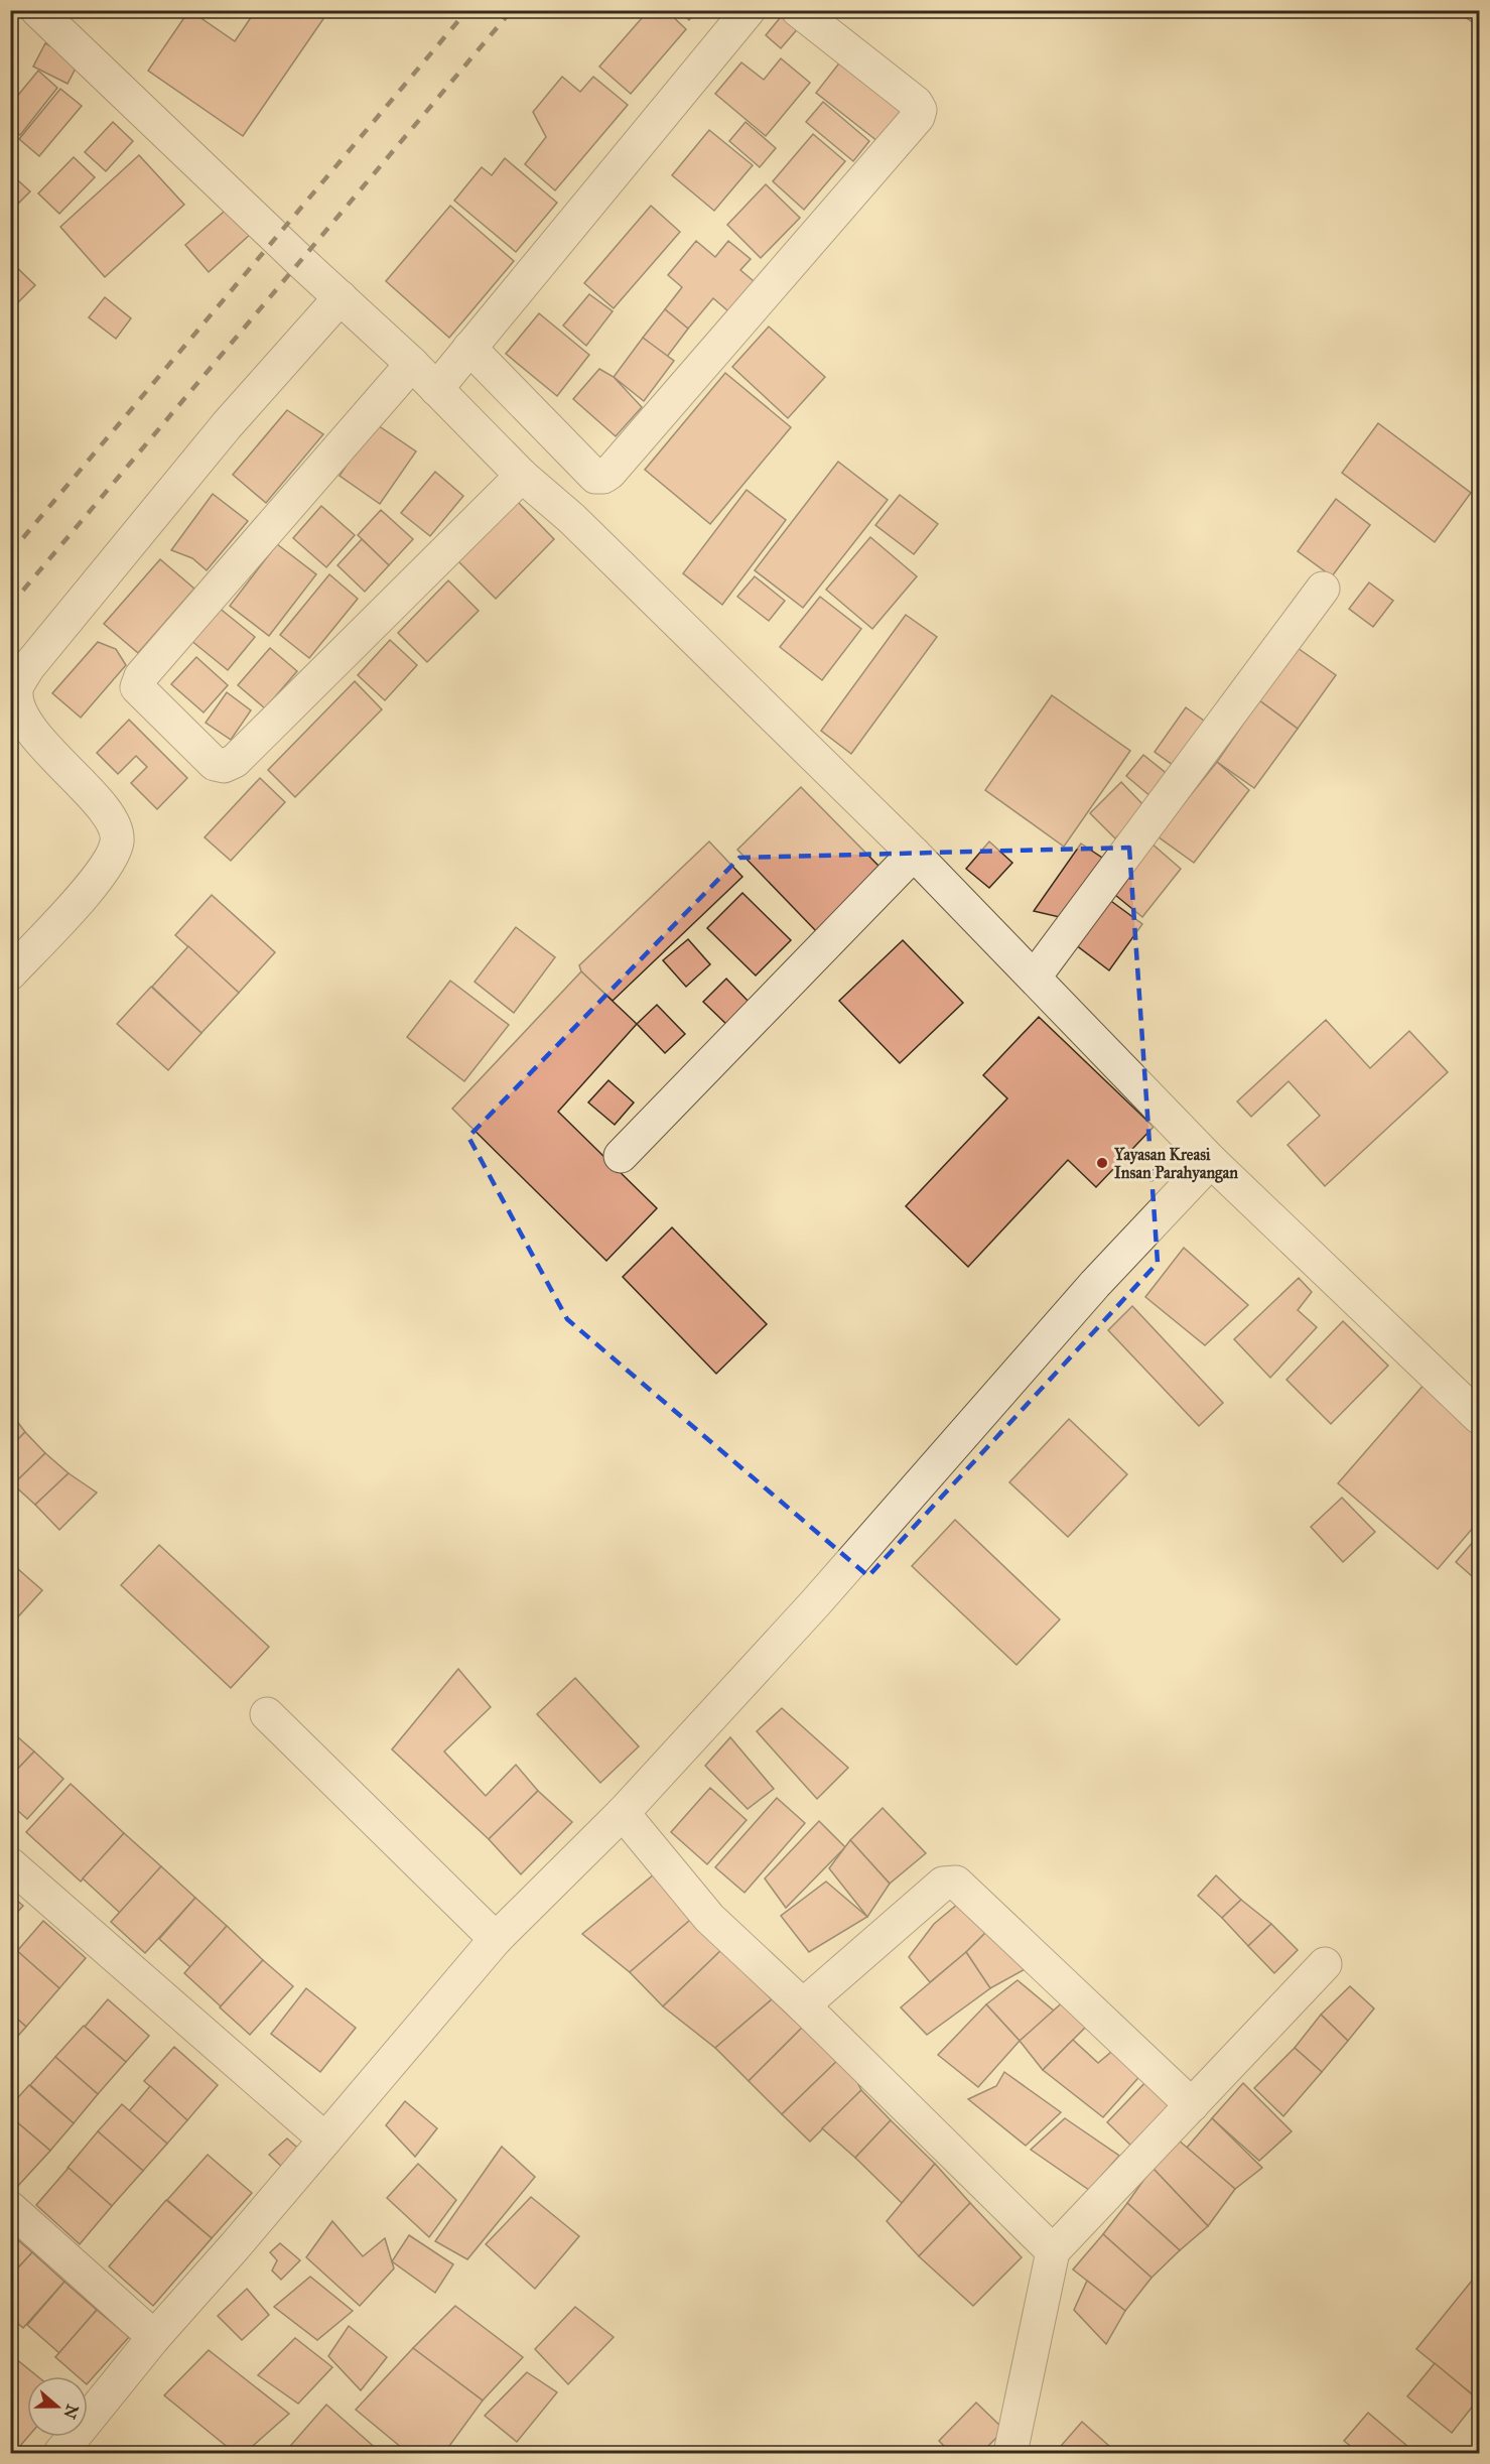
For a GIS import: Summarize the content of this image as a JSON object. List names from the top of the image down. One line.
{"places":["Yayasan Kreasi Insan Parahyangan"],"north":"right"}
